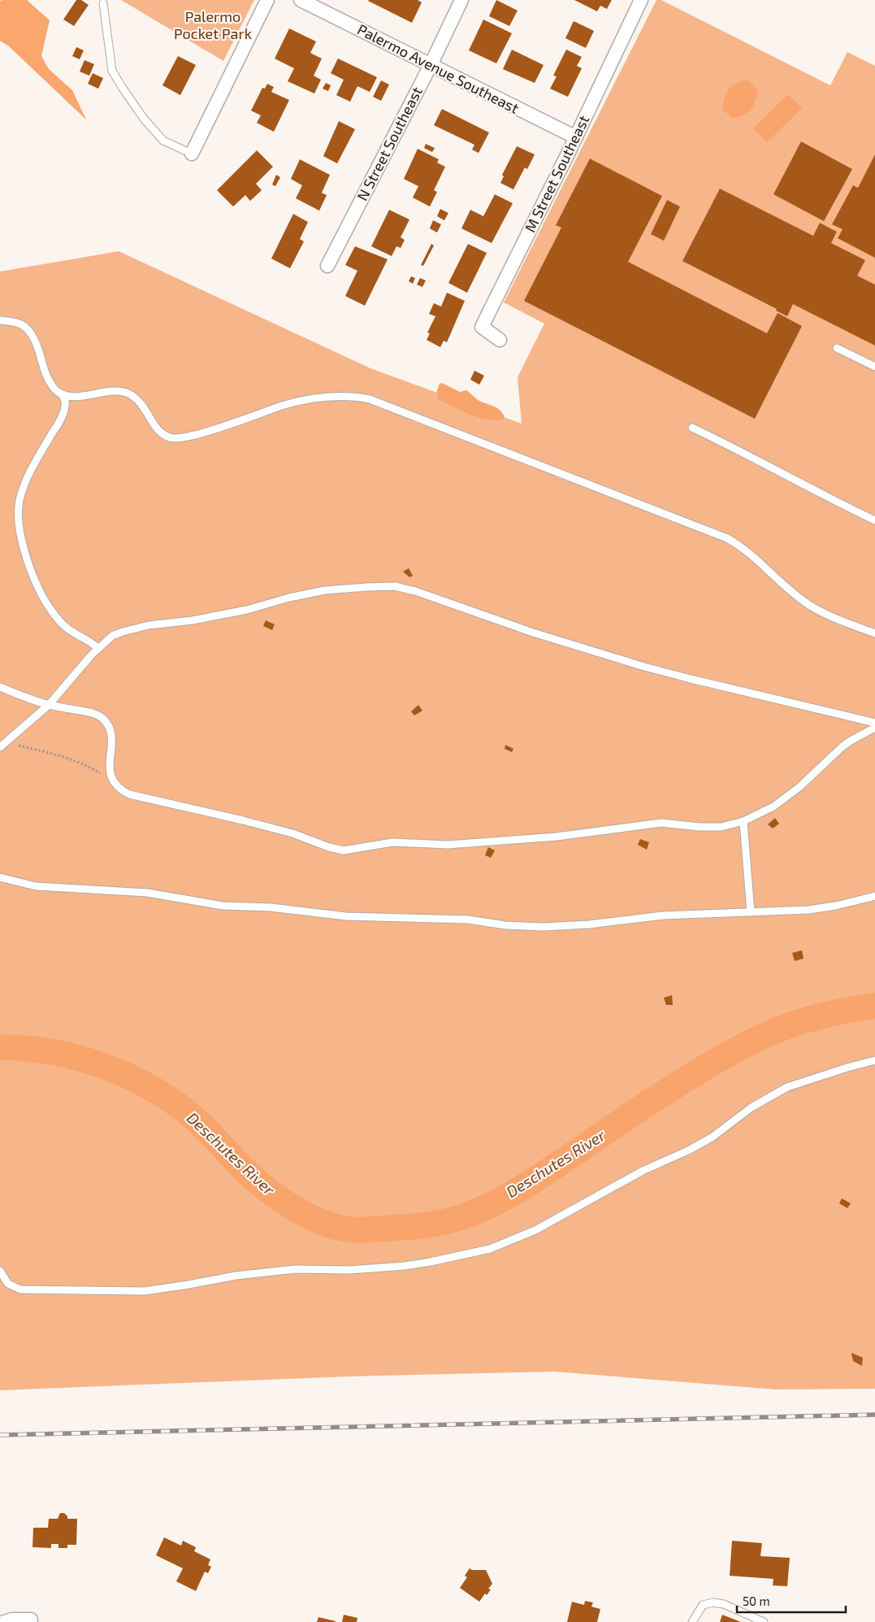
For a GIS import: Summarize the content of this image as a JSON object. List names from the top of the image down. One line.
{"streets":{"street":["Palermo Avenue Southeast","N Street Southeast","M Street Southeast"]},"crossings":[["Palermo Avenue Southeast","N Street Southeast"],["Palermo Avenue Southeast","M Street Southeast"]],"water":["Deschutes River"],"parks":["Palermo Pocket Park"],"scale_bar":"50 m"}
